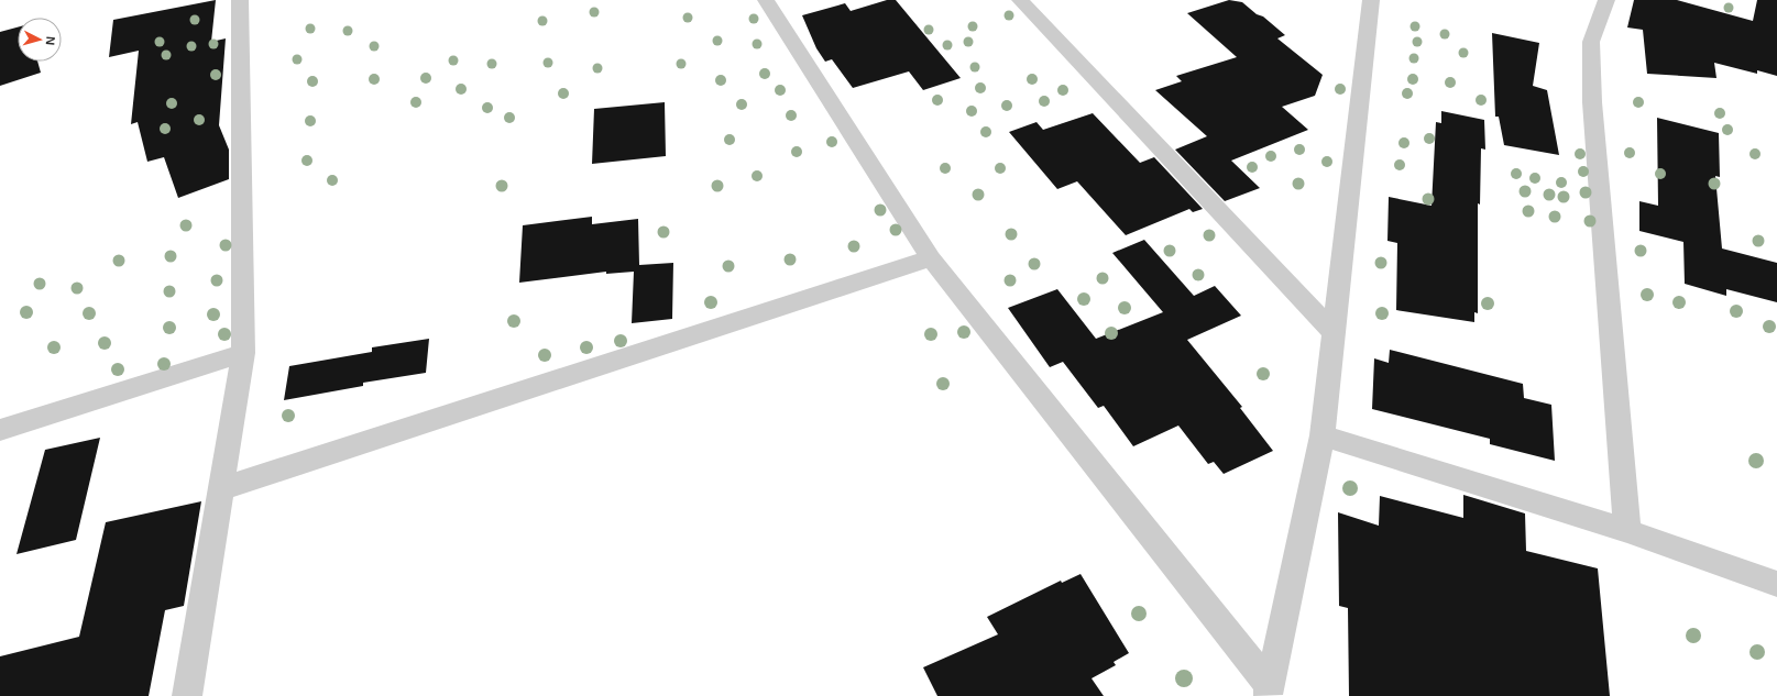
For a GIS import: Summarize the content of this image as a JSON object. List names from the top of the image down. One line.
{"north":"right"}
